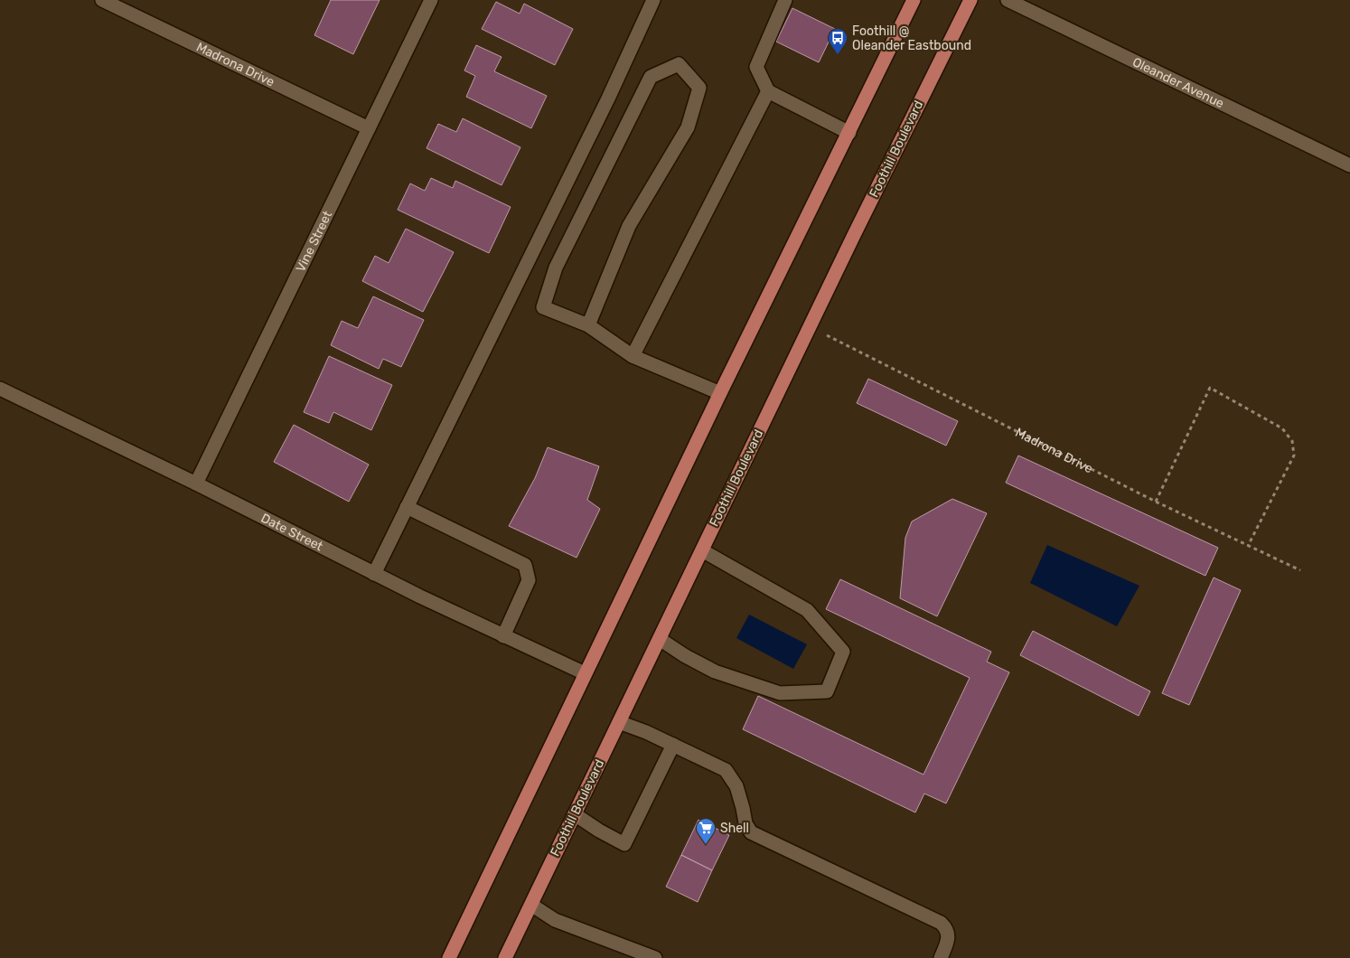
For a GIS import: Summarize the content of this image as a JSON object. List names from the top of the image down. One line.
{"streets":{"main road":["Foothill Boulevard"],"street":["Madrona Drive","Oleander Avenue","Vine Street","Date Street"]},"crossings":[["Madrona Drive","Foothill Boulevard"],["Madrona Drive","Vine Street"],["Vine Street","Date Street"]],"places":{"bus stop":["Foothill @ Oleander Eastbound"],"supermarket":["Shell"]}}
